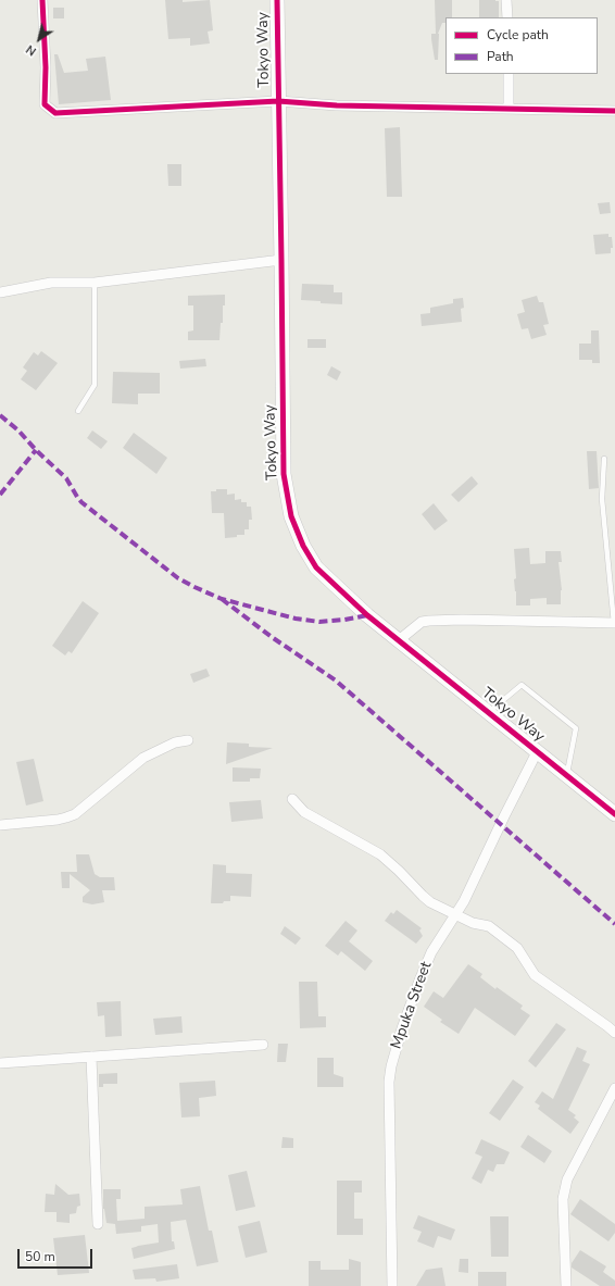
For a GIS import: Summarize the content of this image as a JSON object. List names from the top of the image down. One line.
{"streets":{"street":["Tokyo Way","Mpuka Street"]},"crossings":[["Tokyo Way","Mpuka Street"]],"legend":["Cycle path","Path"],"scale_bar":"50 m","north":"bottom left"}
